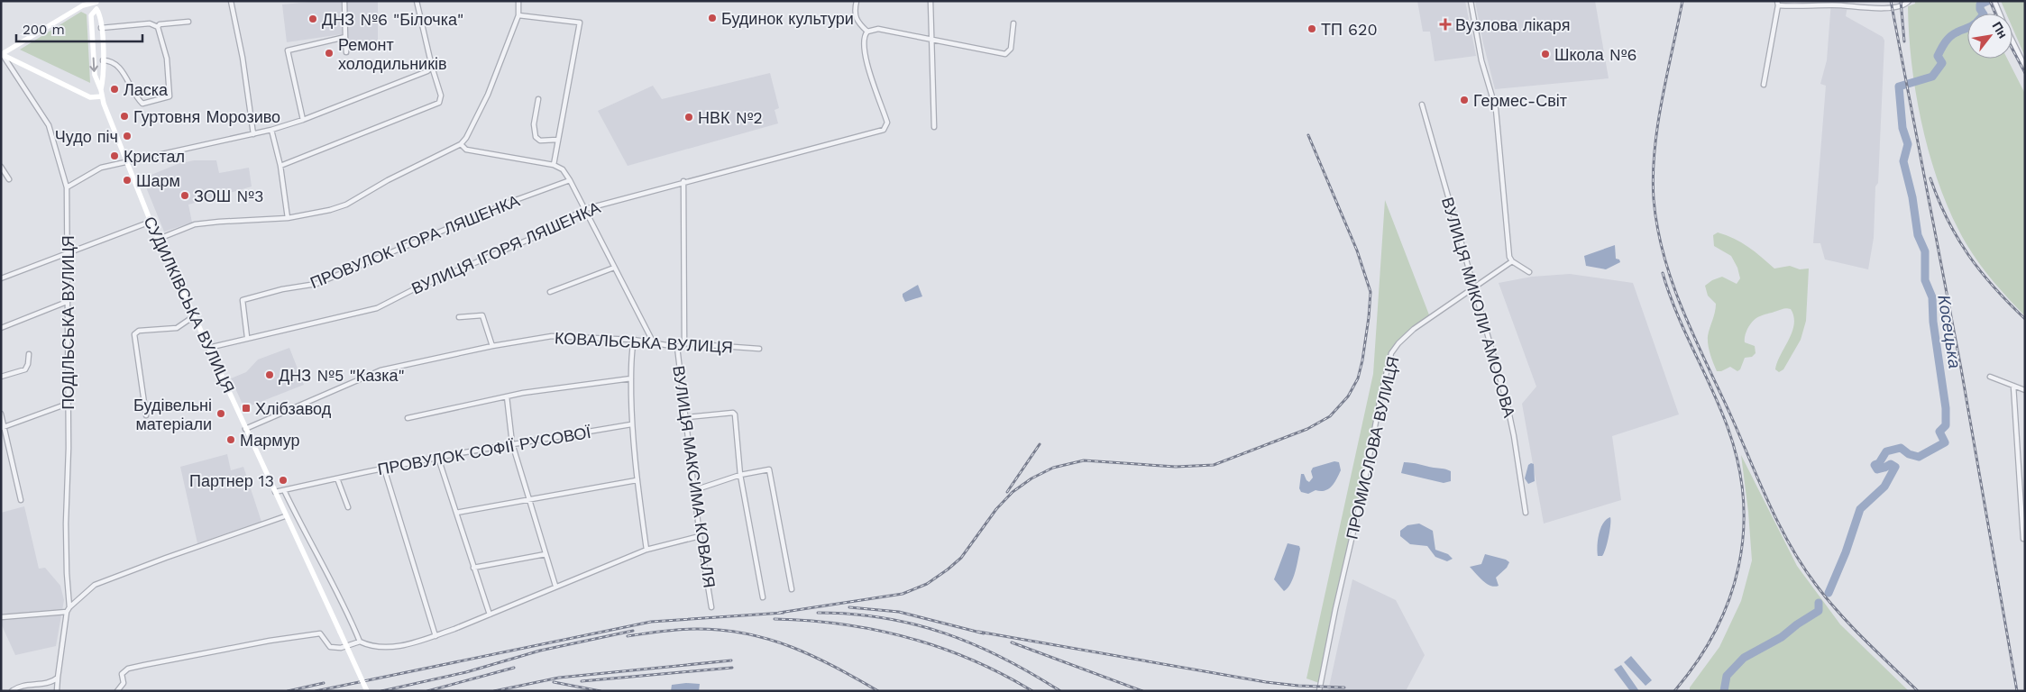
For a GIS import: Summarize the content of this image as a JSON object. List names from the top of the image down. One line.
{"streets":{"main road":["СУДИЛКІВСЬКА ВУЛИЦЯ"],"street":["ПРОВУЛОК ІГОРА ЛЯШЕНКА","ВУЛИЦЯ ІГОРЯ ЛЯШЕНКА","ВУЛИЦЯ МИКОЛИ АМОСОВА","ПОДІЛЬСЬКА ВУЛИЦЯ","КОВАЛЬСЬКА ВУЛИЦЯ","ПРОМИСЛОВА ВУЛИЦЯ","ПРОВУЛОК СОФІЇ РУСОВОЇ","ВУЛИЦЯ МАКСИМА КОВАЛЯ"]},"crossings":[["ПРОВУЛОК ІГОРА ЛЯШЕНКА","ВУЛИЦЯ ІГОРЯ ЛЯШЕНКА"],["ВУЛИЦЯ ІГОРЯ ЛЯШЕНКА","СУДИЛКІВСЬКА ВУЛИЦЯ"],["ВУЛИЦЯ ІГОРЯ ЛЯШЕНКА","ВУЛИЦЯ МАКСИМА КОВАЛЯ"],["СУДИЛКІВСЬКА ВУЛИЦЯ","КОВАЛЬСЬКА ВУЛИЦЯ"],["СУДИЛКІВСЬКА ВУЛИЦЯ","ПРОВУЛОК СОФІЇ РУСОВОЇ"],["ВУЛИЦЯ МИКОЛИ АМОСОВА","ПРОМИСЛОВА ВУЛИЦЯ"],["КОВАЛЬСЬКА ВУЛИЦЯ","ВУЛИЦЯ МАКСИМА КОВАЛЯ"]],"water":["Косецька"],"places":{"other":["Будинок культури","ДНЗ №6 \"Білочка\"","ТП 620","Ремонт холодильників","Школа №6","Ласка","Гермес-Світ","Гуртовня Морозиво","НВК №2","Чудо піч","Кристал","Шарм","ЗОШ №3","ДНЗ №5 \"Казка\"","Будівельні матеріали","Мармур","Партнер 13"],"health":["Вузлова лікаря"],"transit":["Хлібзавод"]},"scale_bar":"200 m","north":"top right"}
